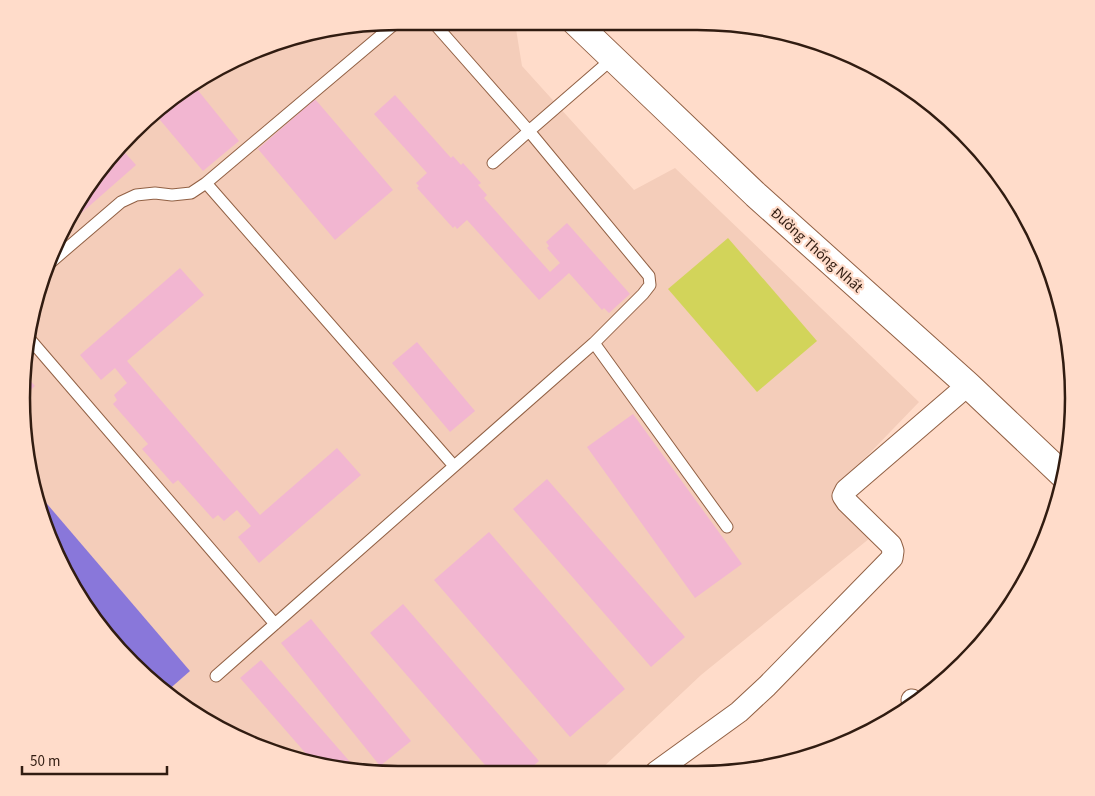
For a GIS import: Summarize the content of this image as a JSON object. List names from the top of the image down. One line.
{"streets":{"street":["Đường Thống Nhất"]},"scale_bar":"50 m"}
